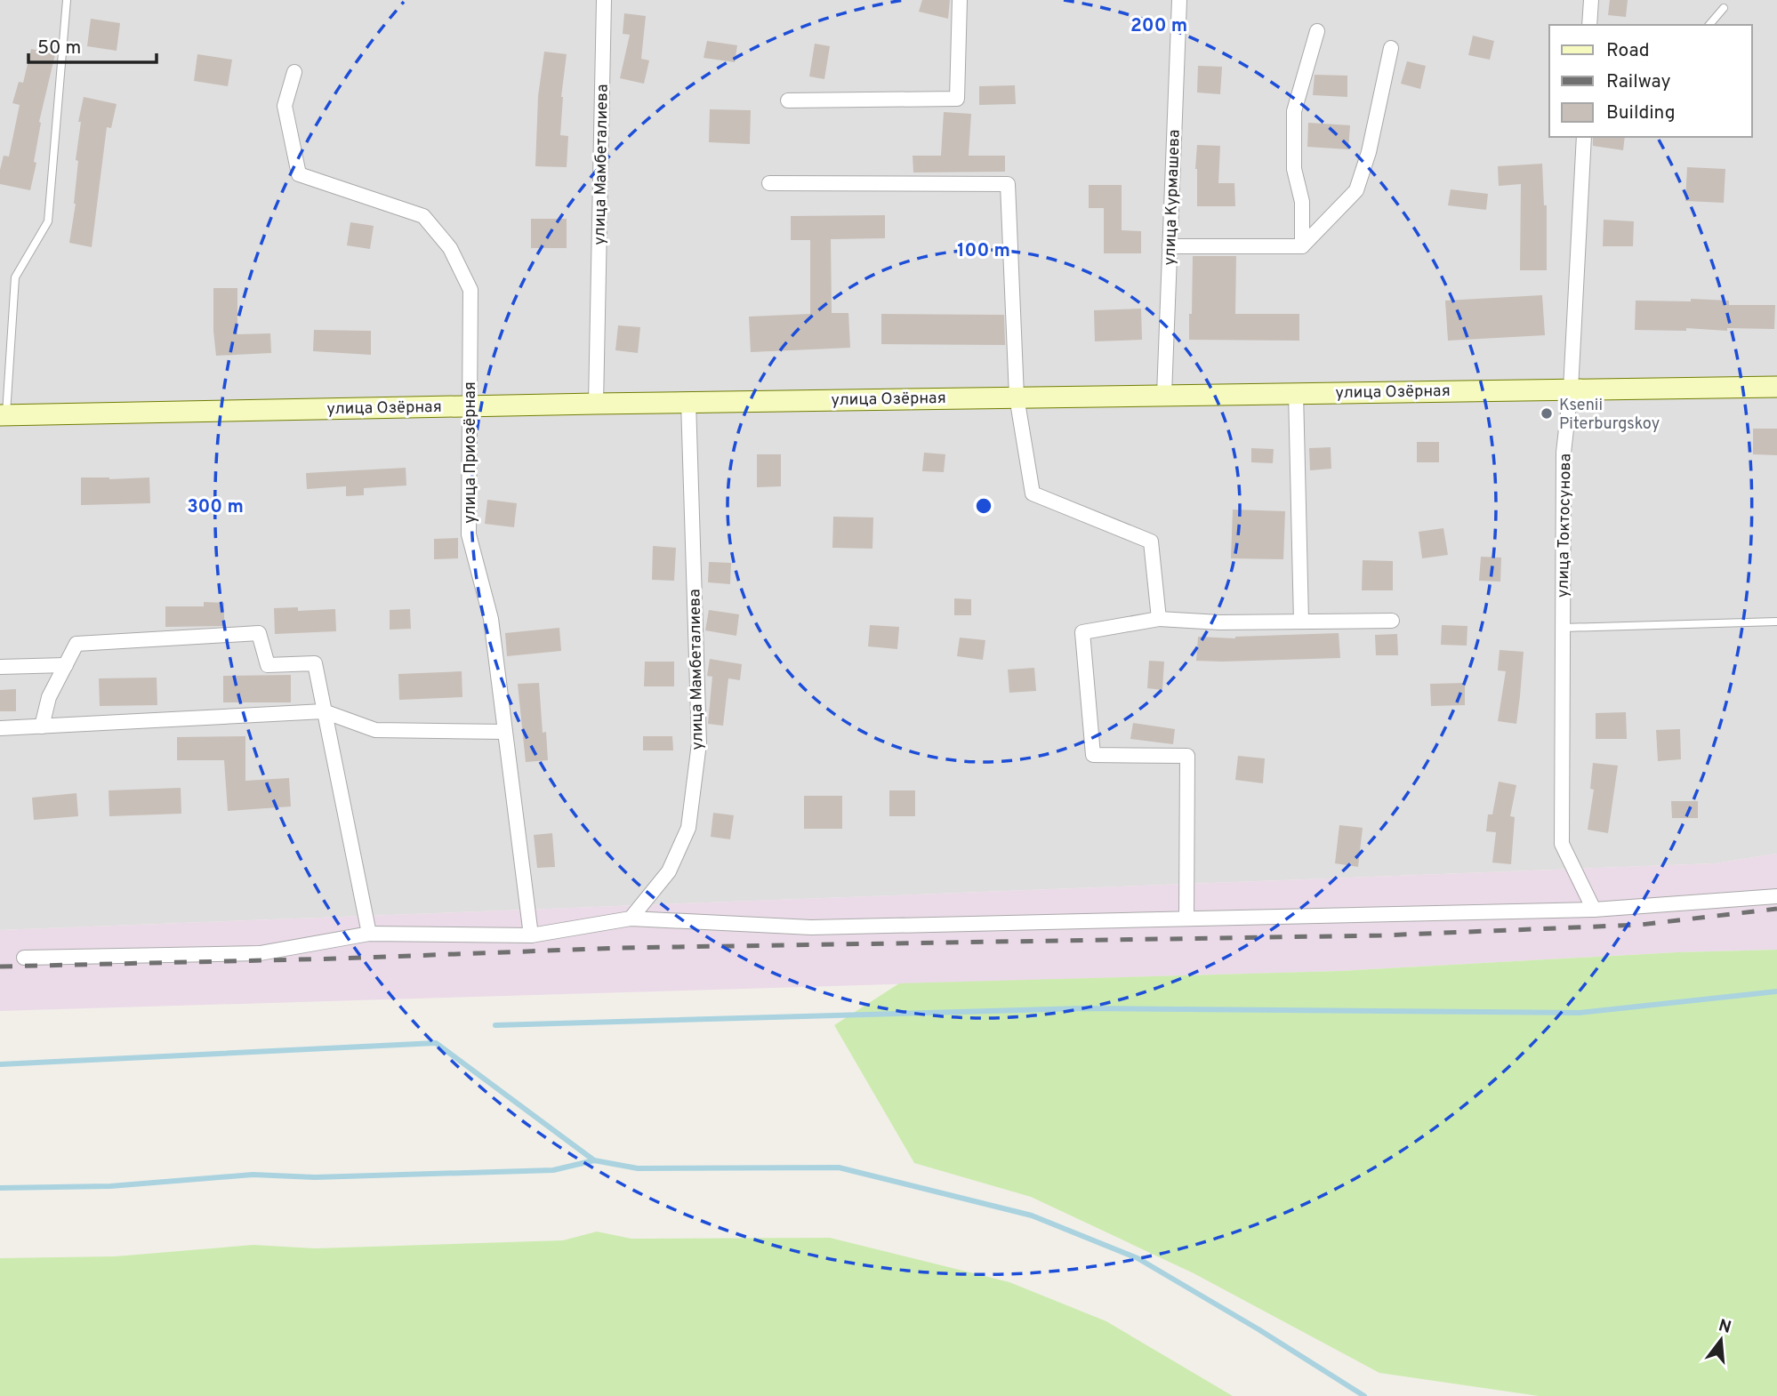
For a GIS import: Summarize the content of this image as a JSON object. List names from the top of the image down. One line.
{"streets":{"street":["улица Мамбеталиева","улица Курмашева","улица Озёрная","улица Приозёрная","улица Токтосунова"]},"crossings":[["улица Мамбеталиева","улица Озёрная"],["улица Курмашева","улица Озёрная"],["улица Озёрная","улица Приозёрная"],["улица Озёрная","улица Токтосунова"]],"places":["Ksenii Piterburgskoy"],"legend":["Road","Railway","Building"],"scale_bar":"50 m","north":"top","rings":["200 m","100 m","300 m"]}
